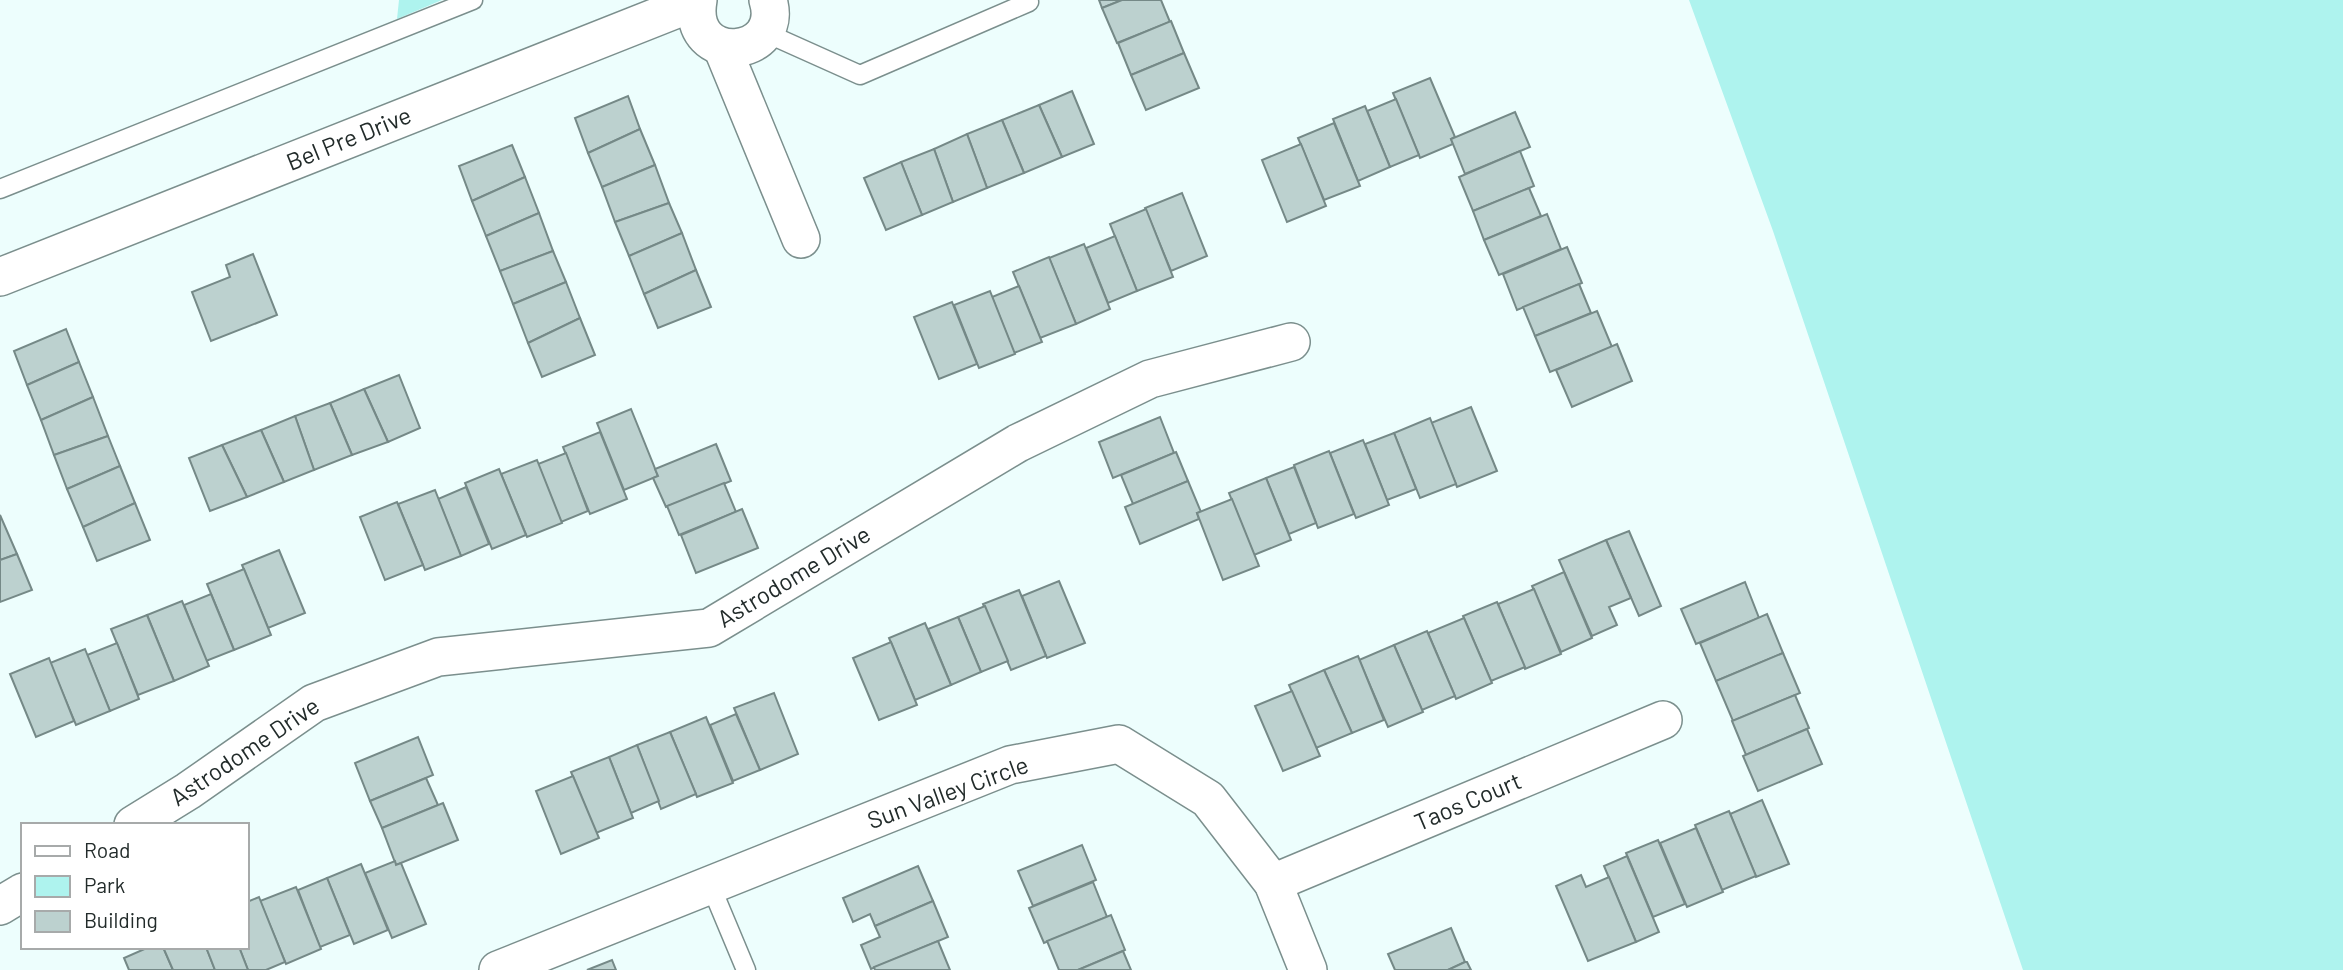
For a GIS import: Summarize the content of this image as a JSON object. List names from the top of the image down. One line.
{"streets":{"street":["Bel Pre Drive","Astrodome Drive","Sun Valley Circle","Taos Court"]},"crossings":[["Sun Valley Circle","Taos Court"]],"legend":["Road","Park","Building"]}
